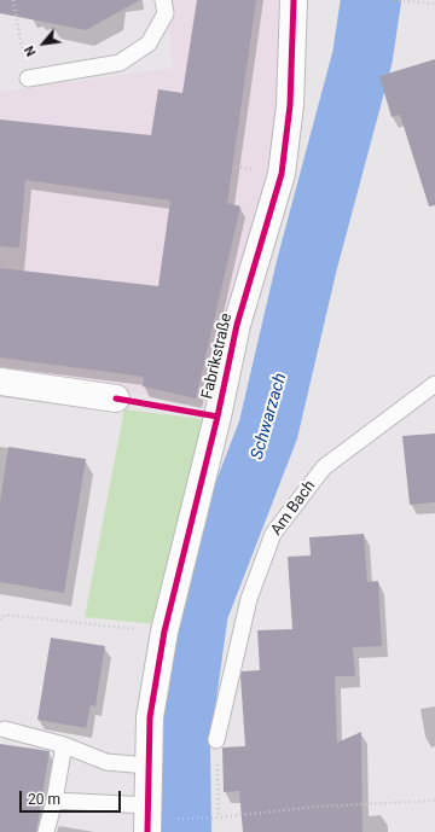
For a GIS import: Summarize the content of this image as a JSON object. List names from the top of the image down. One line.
{"streets":{"street":["Fabrikstraße"],"lane":["Am Bach"]},"water":["Schwarzach"],"scale_bar":"20 m","north":"bottom left"}
